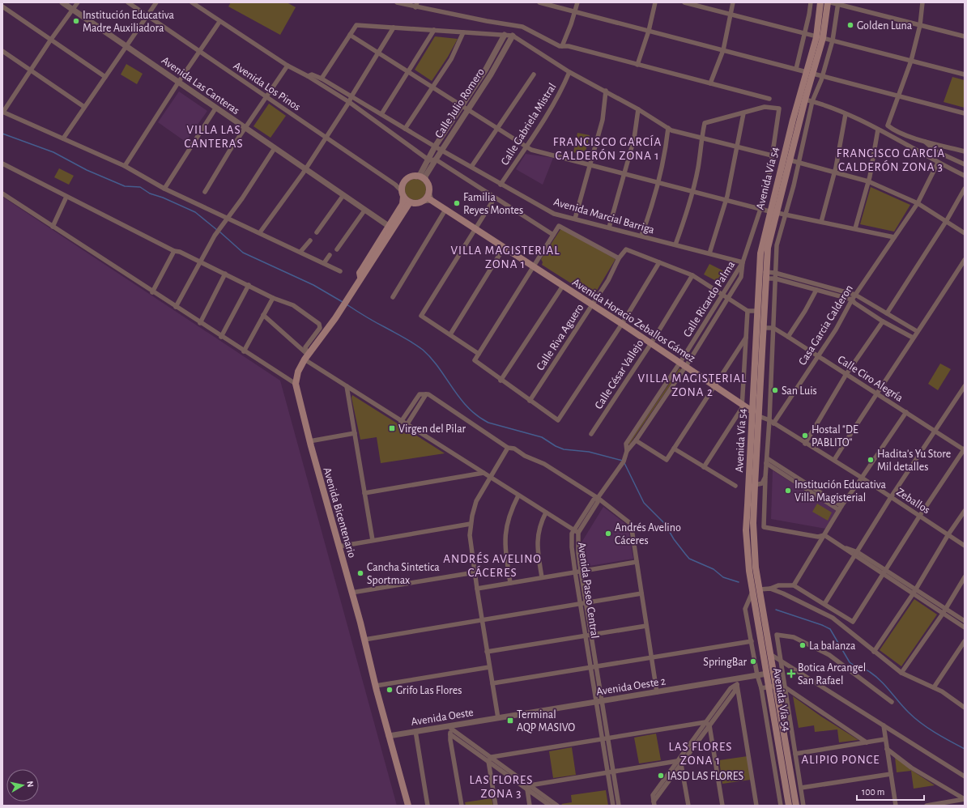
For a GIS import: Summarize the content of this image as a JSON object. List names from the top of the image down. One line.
{"streets":{"main road":["Avenida Vía 54","Avenida Horacio Zeballos Gámez","Avenida Bicentenario"],"street":["Avenida Las Canteras","Avenida Los Pinos","Calle Julio Romero","Calle Gabriela Mistral","Avenida Marcial Barriga","Calle Ricardo Palma","Casa Garcia Calderon","Calle Riva Aguero","Calle César Vallejo","Calle Ciro Alegría","Zeballos","Avenida Paseo Central","Avenida Oeste 2","Avenida Oeste"]},"crossings":[["Avenida Las Canteras","Avenida Bicentenario"],["Avenida Los Pinos","Calle Julio Romero"],["Avenida Los Pinos","Avenida Bicentenario"],["Calle Julio Romero","Avenida Marcial Barriga"],["Calle Julio Romero","Avenida Bicentenario"],["Calle Gabriela Mistral","Avenida Marcial Barriga"],["Avenida Vía 54","Avenida Horacio Zeballos Gámez"],["Avenida Vía 54","Zeballos"],["Avenida Vía 54","Avenida Oeste 2"],["Avenida Marcial Barriga","Calle Ricardo Palma"],["Calle Ricardo Palma","Avenida Horacio Zeballos Gámez"],["Avenida Horacio Zeballos Gámez","Calle Riva Aguero"],["Avenida Horacio Zeballos Gámez","Calle César Vallejo"],["Avenida Horacio Zeballos Gámez","Zeballos"],["Casa Garcia Calderon","Calle Ciro Alegría"],["Casa Garcia Calderon","Zeballos"],["Avenida Bicentenario","Avenida Oeste"],["Avenida Paseo Central","Avenida Oeste 2"],["Avenida Oeste 2","Avenida Oeste"]],"districts":["VILLA LAS CANTERAS","FRANCISCO GARCÍA CALDERÓN ZONA 1","FRANCISCO GARCÍA CALDERÓN ZONA 3","VILLA MAGISTERIAL ZONA 1","VILLA MAGISTERIAL ZONA 2","ANDRÉS AVELINO CÁCERES","LAS FLORES ZONA 1","ALIPIO PONCE","LAS FLORES ZONA 3"],"places":{"other":["Institución Educativa Madre Auxiliadora","Golden Luna","Familia Reyes Montes","San Luis","Hostal \"DE PABLITO\"","Hadita's Yu Store Mil detalles","Institución Educativa Villa Magisterial","Andrés Avelino Cáceres","Cancha Sintetica Sportmax","La balanza","SpringBar","Grifo Las Flores","IASD LAS FLORES"],"transit":["Virgen del Pilar","Terminal AQP MASIVO"],"health":["Botica Arcangel San Rafael"]},"scale_bar":"100 m","north":"right"}
